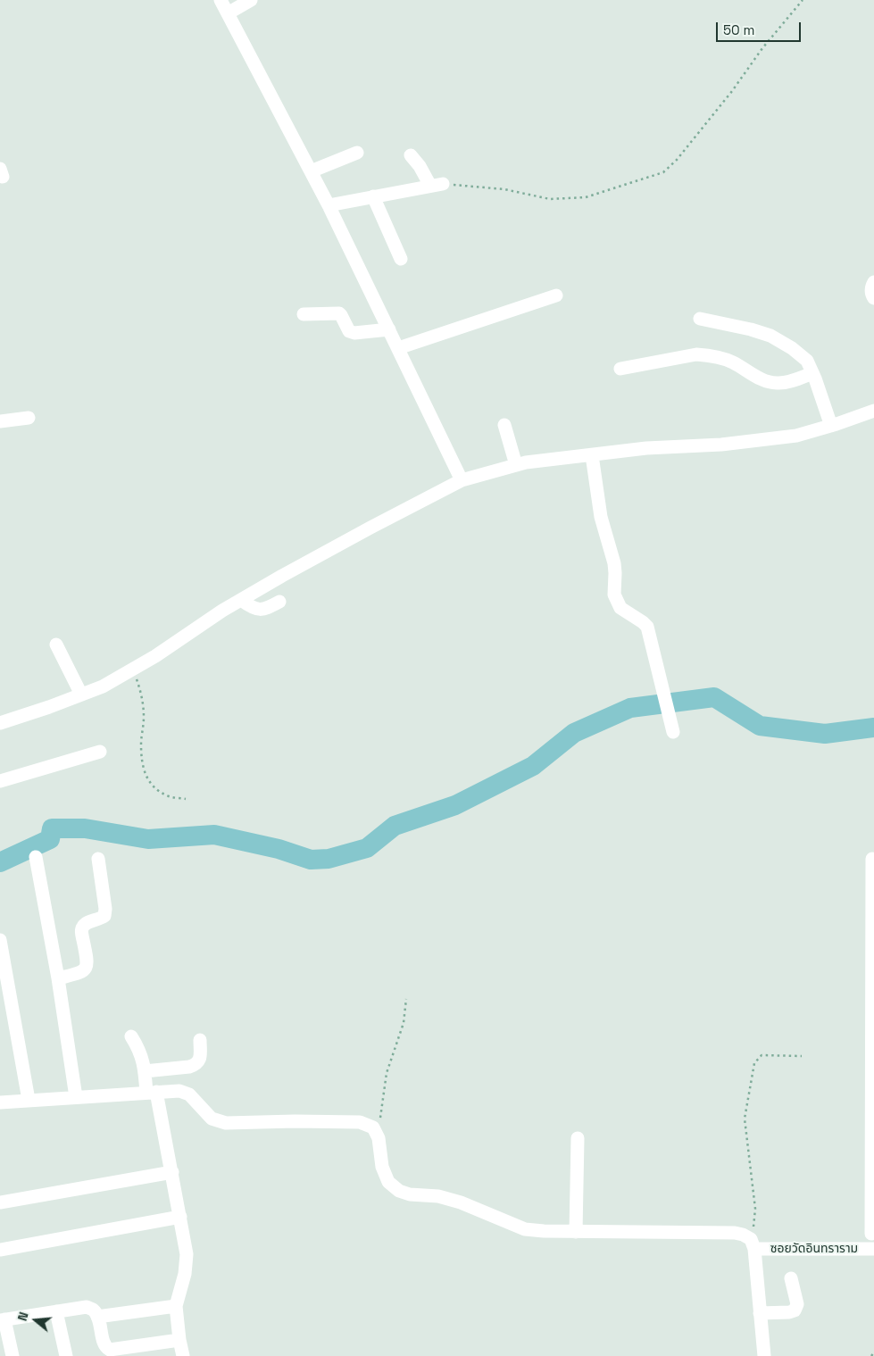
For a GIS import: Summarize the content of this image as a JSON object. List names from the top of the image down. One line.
{"streets":{"street":["ซอยวัดอินทราราม"]},"scale_bar":"50 m","north":"left"}
